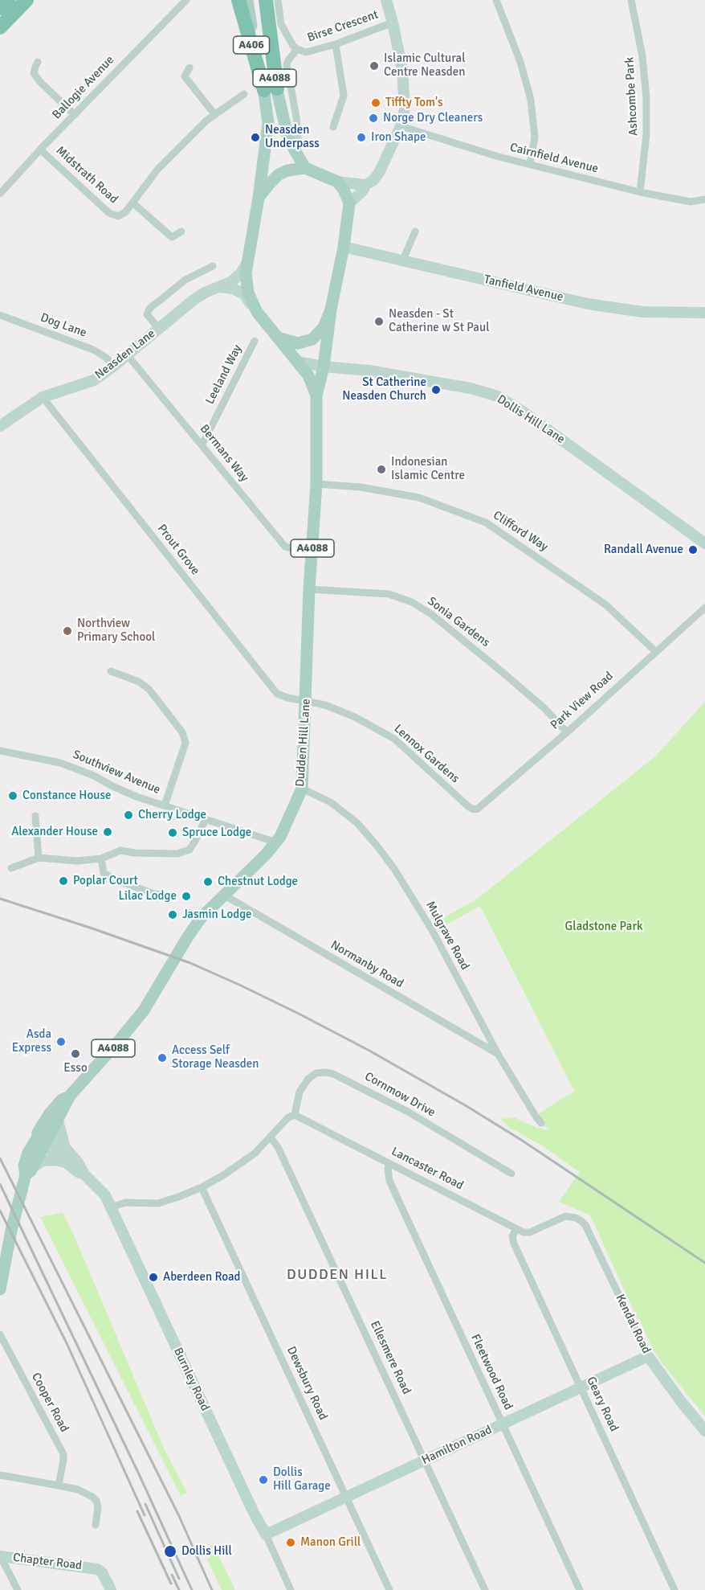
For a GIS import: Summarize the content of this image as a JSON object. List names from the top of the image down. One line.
{"streets":{"highway":["A406"],"main road":["A4088","Dudden Hill Lane"],"street":["Birse Crescent","Ballogie Avenue","Ashcombe Park","Cairnfield Avenue","Midstrath Road","Tanfield Avenue","Dog Lane","Neasden Lane","Leeland Way","Dollis Hill Lane","Bermans Way","Clifford Way","Prout Grove","Sonia Gardens","Park View Road","Lennox Gardens","Southview Avenue","Mulgrave Road","Normanby Road","Cornmow Drive","Lancaster Road","Kendal Road","Ellesmere Road","Fleetwood Road","Burnley Road","Dewsbury Road","Cooper Road","Geary Road","Hamilton Road","Chapter Road"]},"crossings":[["A406","A4088"],["A4088","Tanfield Avenue"],["A4088","Neasden Lane"],["A4088","Dudden Hill Lane"],["Ballogie Avenue","Midstrath Road"],["Ashcombe Park","Cairnfield Avenue"],["Dog Lane","Neasden Lane"],["Neasden Lane","Bermans Way"],["Neasden Lane","Prout Grove"],["Leeland Way","Bermans Way"],["Dollis Hill Lane","Dudden Hill Lane"],["Bermans Way","Dudden Hill Lane"],["Clifford Way","Park View Road"],["Clifford Way","Dudden Hill Lane"],["Prout Grove","Dudden Hill Lane"],["Prout Grove","Lennox Gardens"],["Sonia Gardens","Park View Road"],["Sonia Gardens","Dudden Hill Lane"],["Park View Road","Lennox Gardens"],["Dudden Hill Lane","Lennox Gardens"],["Dudden Hill Lane","Southview Avenue"],["Dudden Hill Lane","Mulgrave Road"],["Dudden Hill Lane","Normanby Road"],["Dudden Hill Lane","Burnley Road"],["Mulgrave Road","Normanby Road"],["Cornmow Drive","Lancaster Road"],["Lancaster Road","Kendal Road"],["Lancaster Road","Fleetwood Road"],["Lancaster Road","Geary Road"],["Kendal Road","Hamilton Road"],["Ellesmere Road","Hamilton Road"],["Fleetwood Road","Hamilton Road"],["Burnley Road","Hamilton Road"],["Dewsbury Road","Hamilton Road"],["Geary Road","Hamilton Road"]],"districts":["DUDDEN HILL"],"parks":["Gladstone Park"],"places":["Islamic Cultural Centre Neasden","Tiffty Tom's","Norge Dry Cleaners","Neasden Underpass","Iron Shape","Neasden - St Catherine w St Paul","St Catherine Neasden Church","Indonesian Islamic Centre","Randall Avenue","Northview Primary School","Constance House","Cherry Lodge","Alexander House","Spruce Lodge","Poplar Court","Chestnut Lodge","Lilac Lodge","Jasmin Lodge","Asda Express","Esso","Access Self Storage Neasden","Aberdeen Road","Dollis Hill Garage","Manon Grill","Dollis Hill"]}
